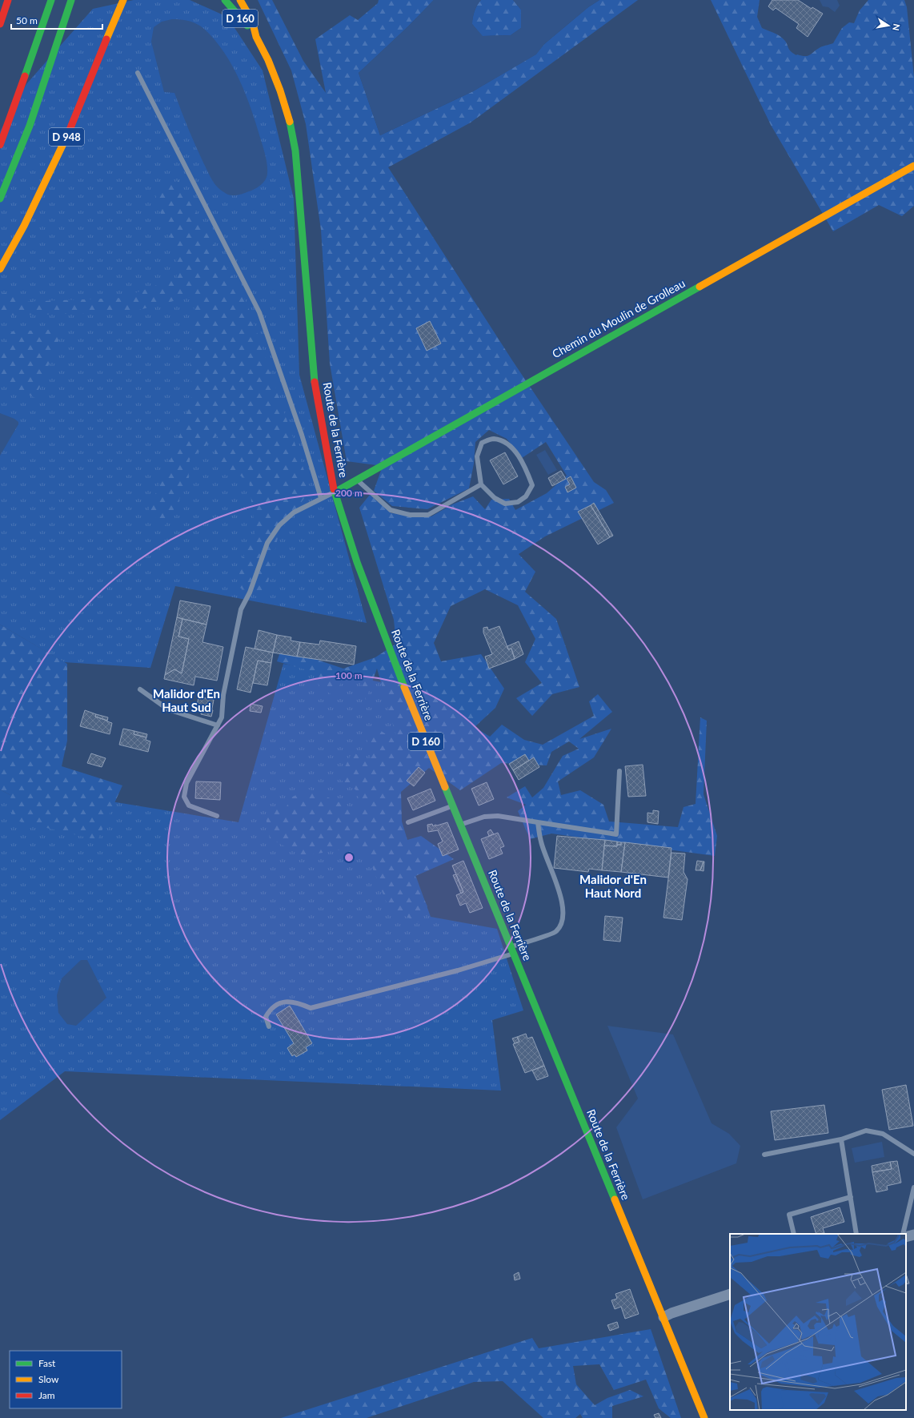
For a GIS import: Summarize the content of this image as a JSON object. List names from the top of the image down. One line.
{"streets":{"main road":["D 160","D 948","Chemin du Moulin de Grolleau","Route de la Ferrière"]},"crossings":[["Chemin du Moulin de Grolleau","Route de la Ferrière"]],"districts":["Malidor d'En Haut Sud","Malidor d'En Haut Nord"],"legend":["Fast","Slow","Jam"],"scale_bar":"50 m","north":"right","rings":["200 m","100 m"]}
